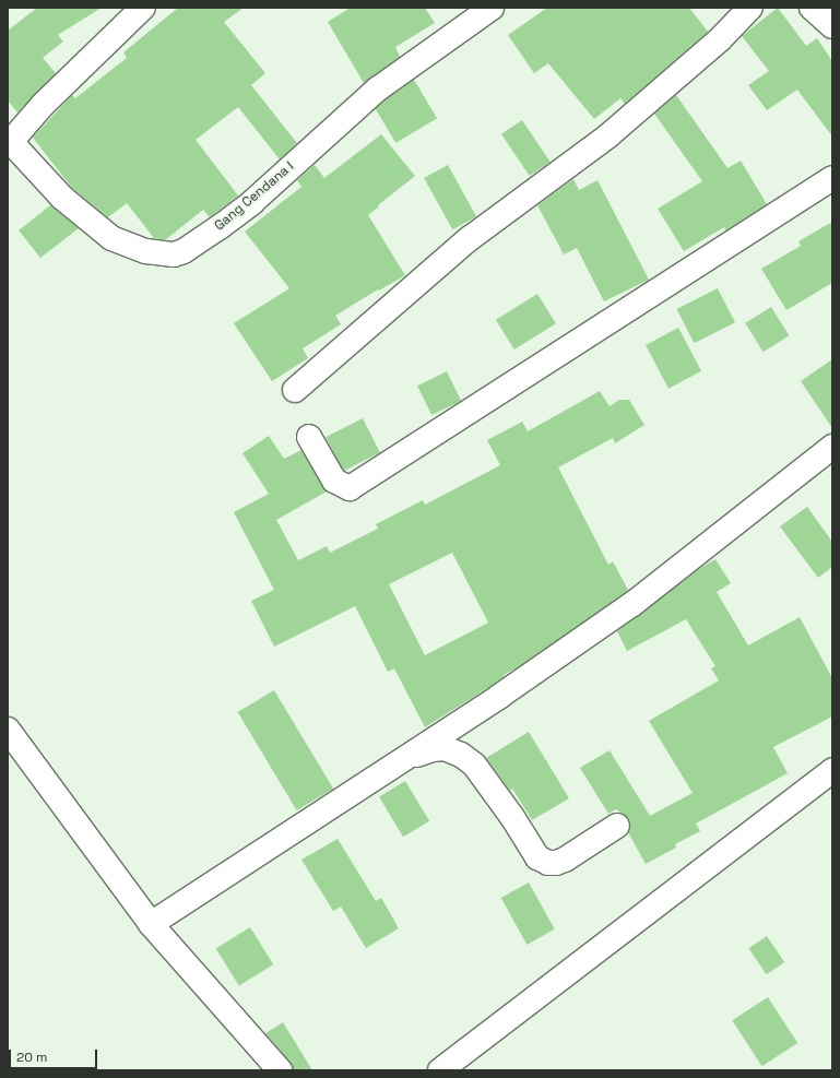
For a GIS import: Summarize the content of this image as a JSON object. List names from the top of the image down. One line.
{"streets":{"street":["Gang Cendana I"]},"scale_bar":"20 m"}
